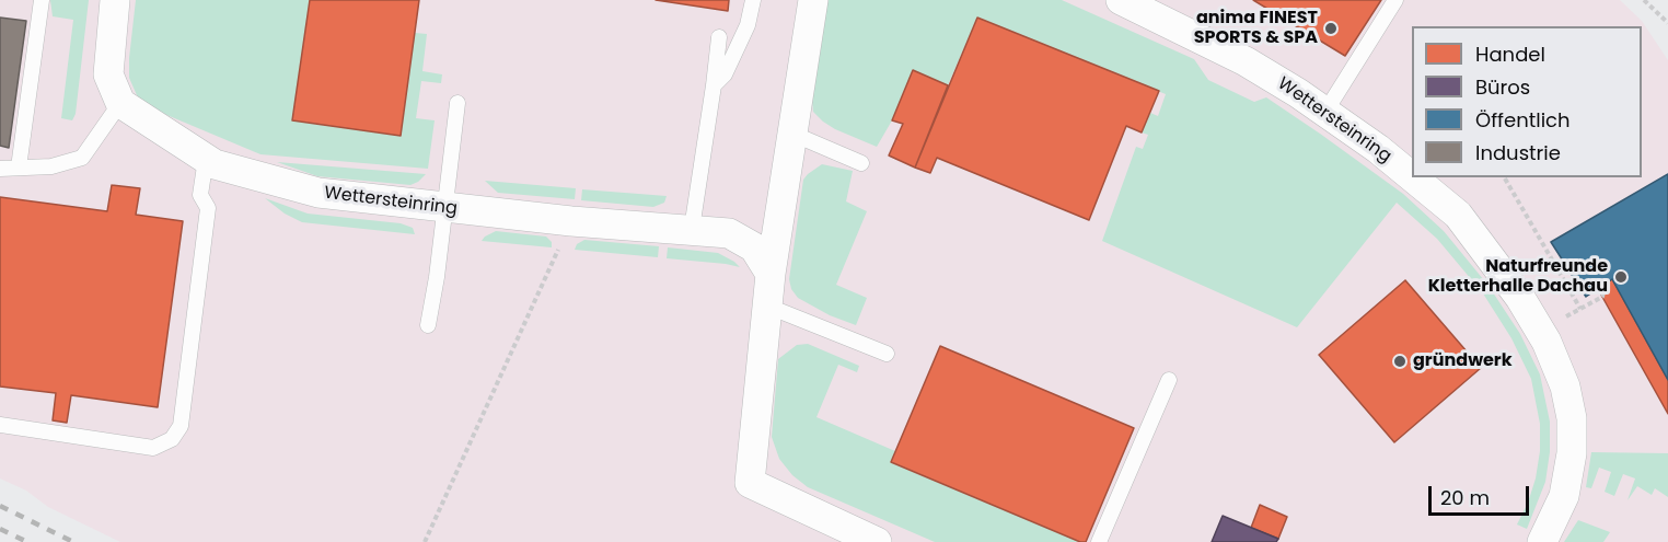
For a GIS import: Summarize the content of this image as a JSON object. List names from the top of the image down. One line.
{"streets":{"street":["Wettersteinring"]},"places":["anima FINEST SPORTS & SPA","Naturfreunde Kletterhalle Dachau","gründwerk"],"legend":["Handel","Büros","Öffentlich","Industrie"],"scale_bar":"20 m"}
